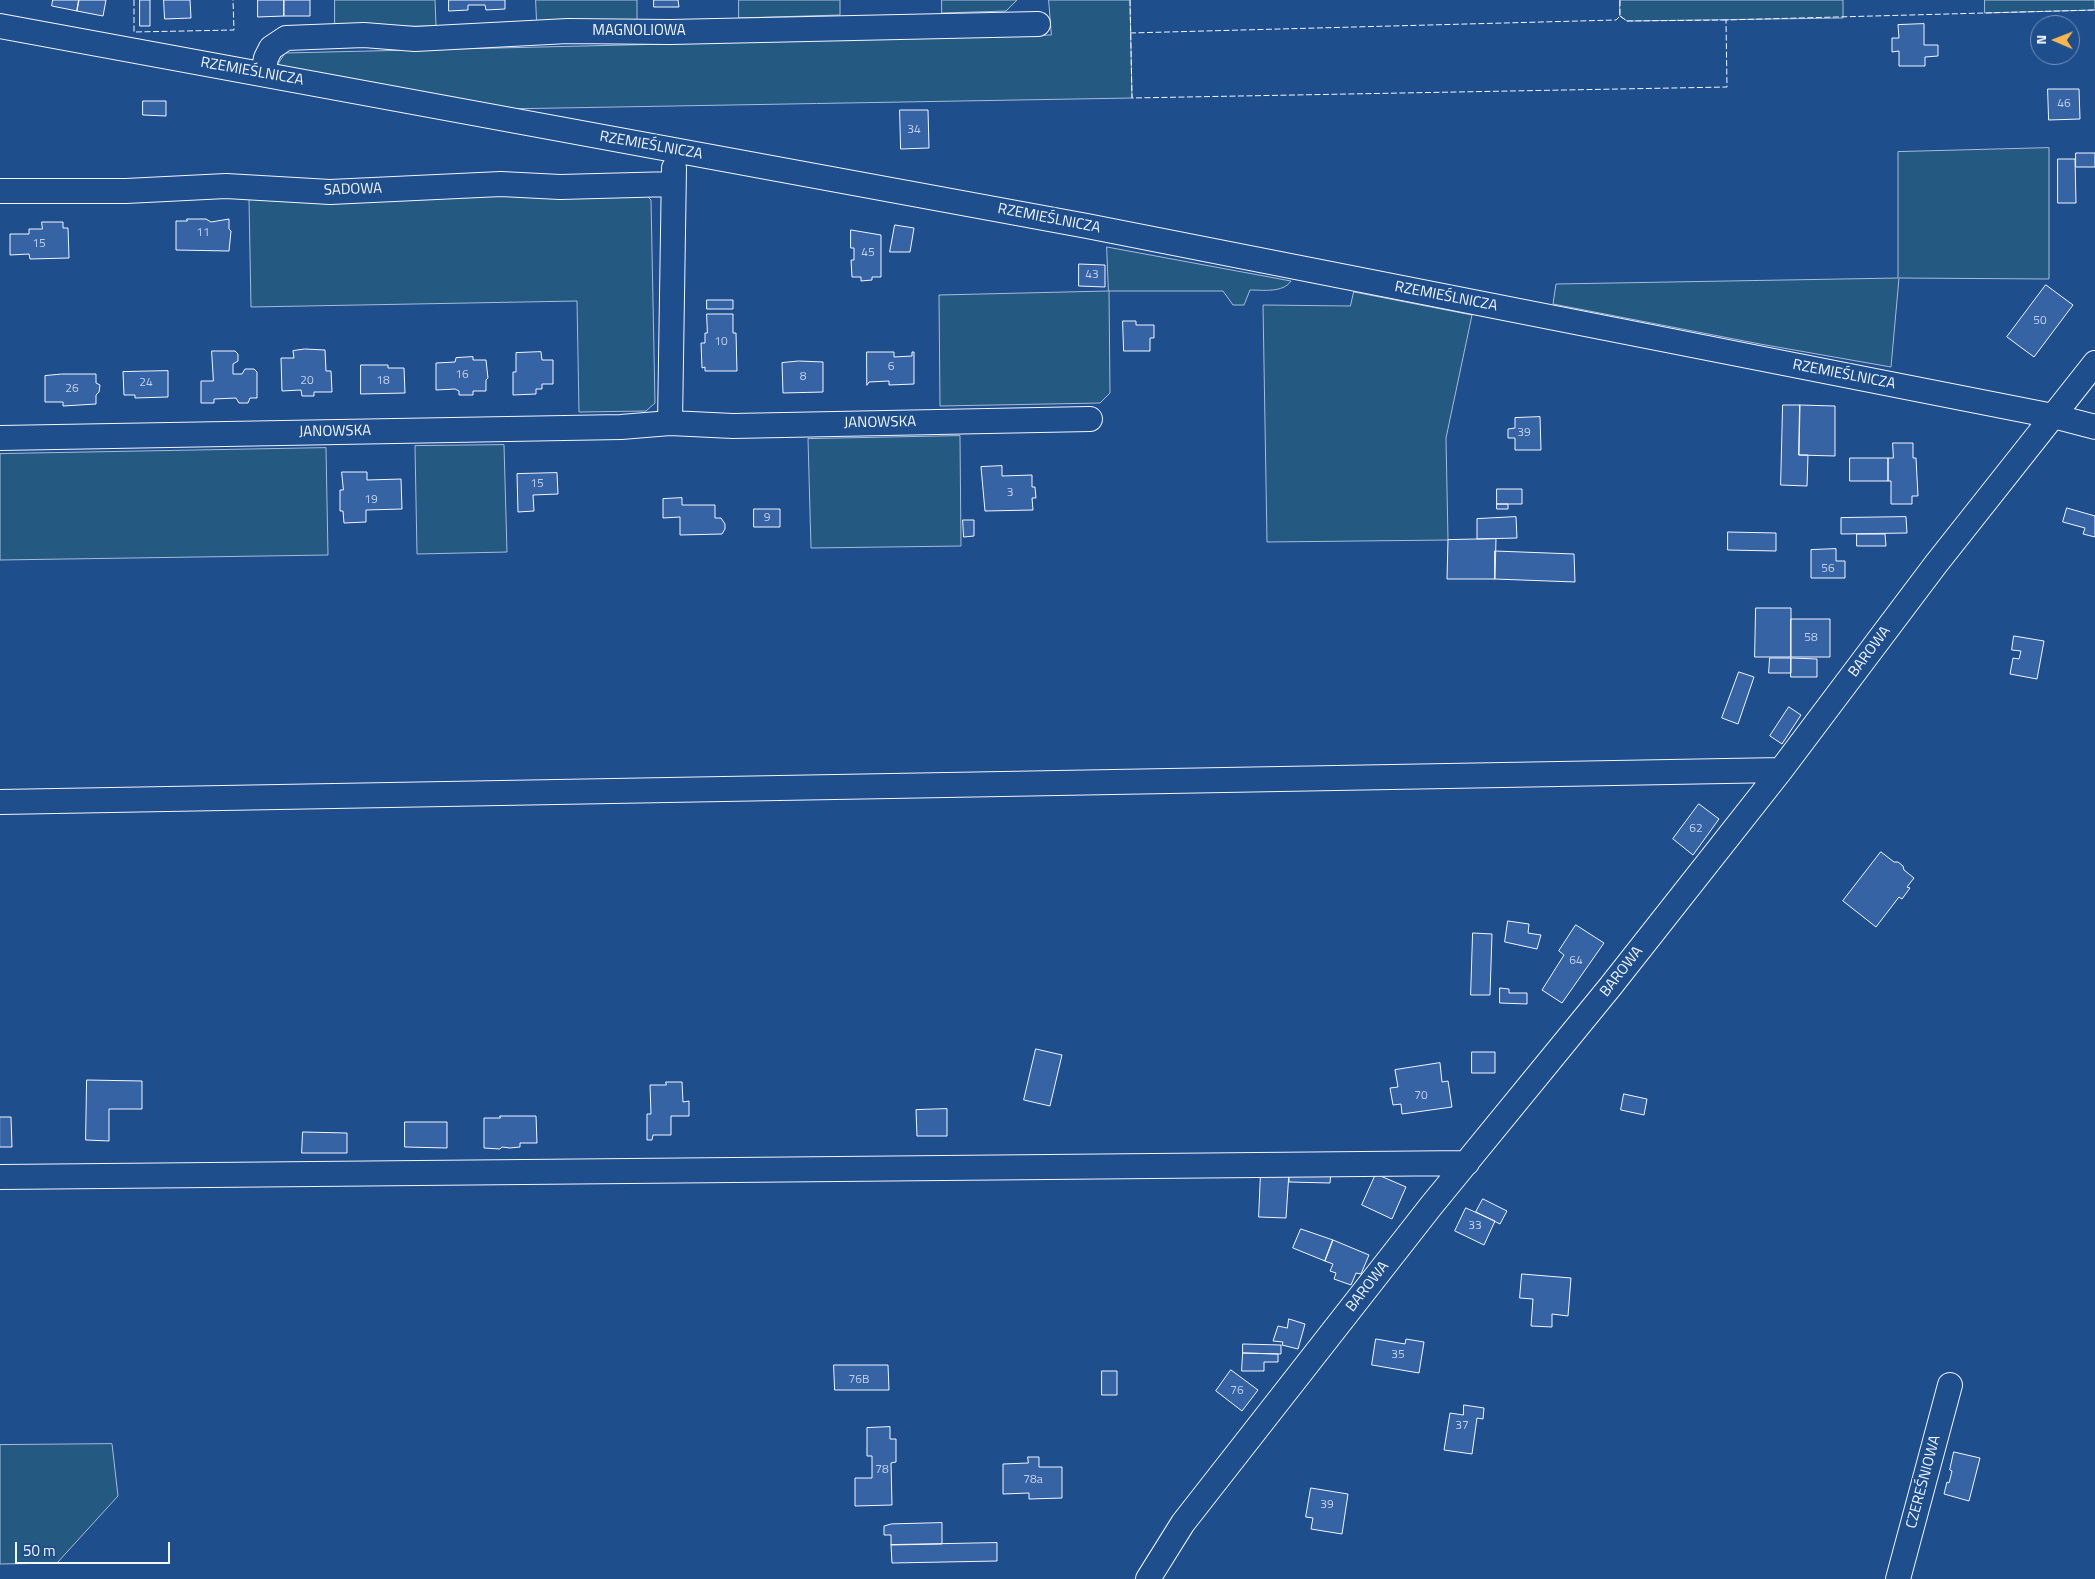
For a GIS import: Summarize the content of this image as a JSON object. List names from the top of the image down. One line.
{"streets":{"street":["MAGNOLIOWA","RZEMIEŚLNICZA","SADOWA","JANOWSKA","BAROWA","CZEREŚNIOWA"]},"crossings":[["MAGNOLIOWA","RZEMIEŚLNICZA"],["RZEMIEŚLNICZA","BAROWA"]],"house_numbers":["46","34","11","15","45","43","50","10","6","16","8","20","18","24","26","39","15","3","19","9","56","58","62","64","70","33","35","76B","76","37","78","78a","39"],"scale_bar":"50 m","north":"left"}
